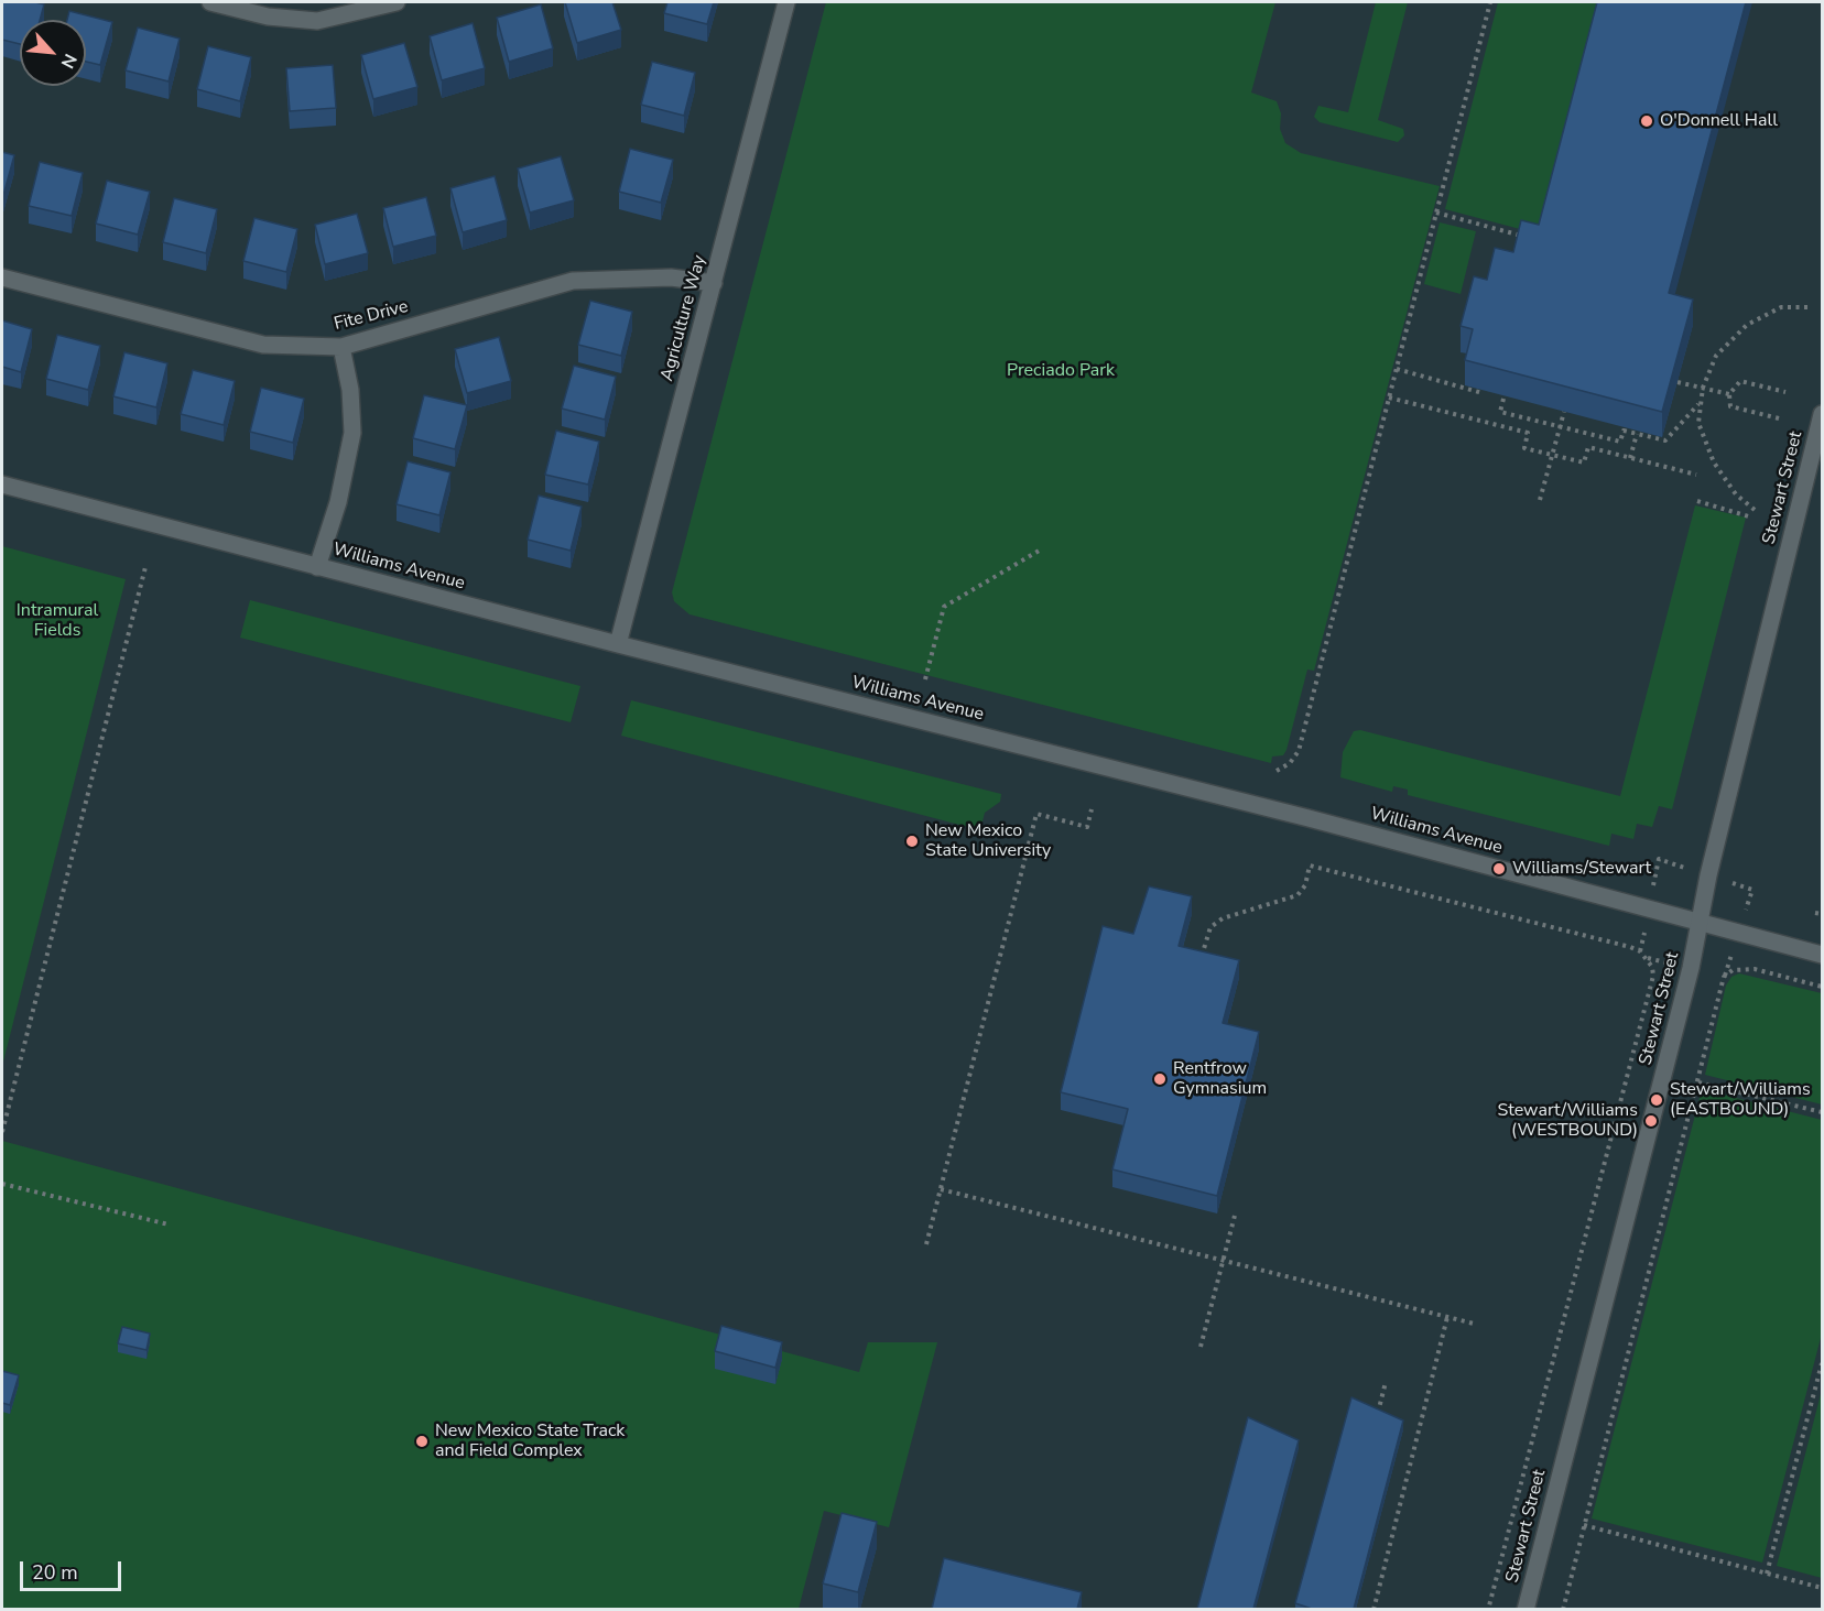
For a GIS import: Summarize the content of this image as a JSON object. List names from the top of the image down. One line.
{"streets":{"street":["Fite Drive","Agriculture Way","Stewart Street","Williams Avenue"]},"crossings":[["Fite Drive","Agriculture Way"],["Agriculture Way","Williams Avenue"],["Stewart Street","Williams Avenue"]],"parks":["Preciado Park","Intramural Fields"],"places":["O'Donnell Hall","New Mexico State University","Williams/Stewart","Rentfrow Gymnasium","Stewart/Williams (EASTBOUND)","Stewart/Williams (WESTBOUND)","New Mexico State Track and Field Complex"],"scale_bar":"20 m","north":"bottom right"}
